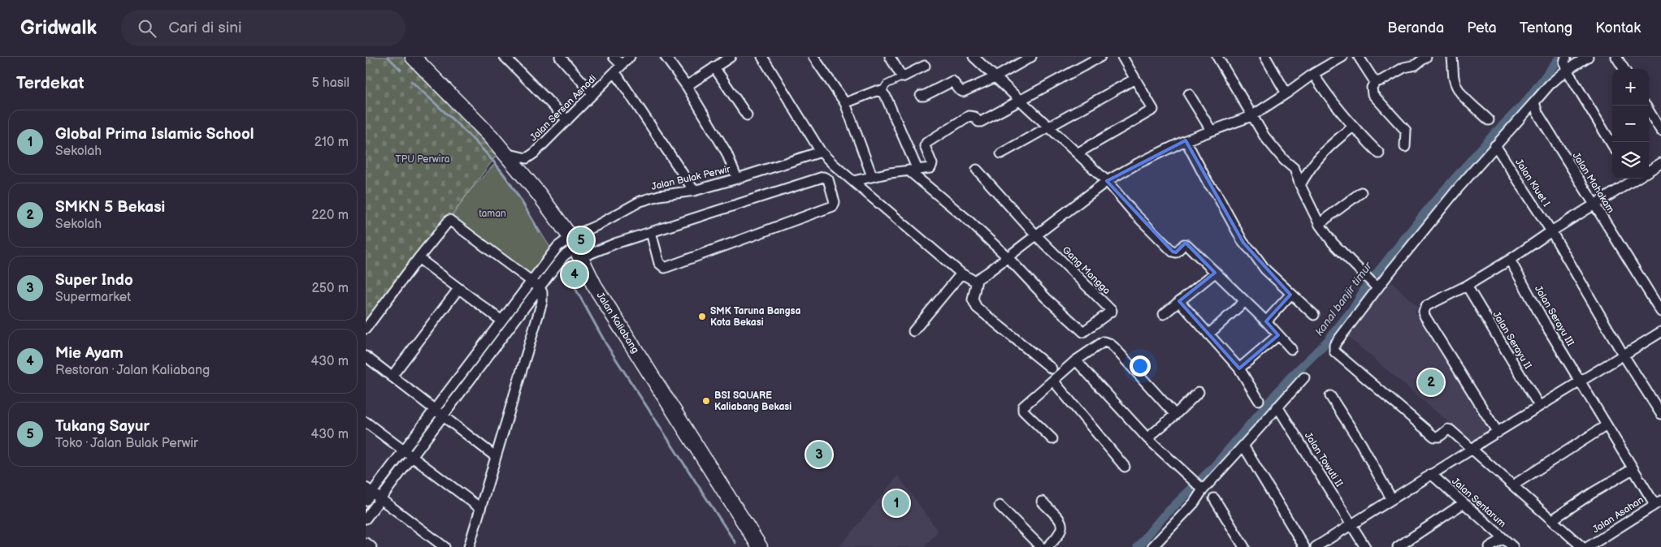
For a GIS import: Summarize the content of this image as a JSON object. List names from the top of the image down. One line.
{"streets":{"main road":["Jalan Kaliabang"],"street":["Jalan Sersan Asnadi","Jalan Bulak Perwir","Jalan Kluet I","Jalan Mahakam","Gang Mangga","Jalan Serayu III","Jalan Serayu II","Jalan Towuti II","Jalan Sentarum","Jalan Asahan"]},"crossings":[["Jalan Sersan Asnadi","Jalan Kaliabang"],["Jalan Bulak Perwir","Jalan Kaliabang"],["Jalan Serayu III","Jalan Asahan"]],"water":["kanal banjir timur"],"parks":["TPU Perwira","taman"],"places":["SMK Taruna Bangsa Kota Bekasi","BSI SQUARE Kaliabang Bekasi"],"page":{"header":"Gridwalk","search":"Cari di sini","nav":["Beranda","Peta","Tentang","Kontak"],"heading":["Terdekat","5 hasil"],"map_buttons":["+","−"],"list":[{"mark":"1","name":"Global Prima Islamic School","note":"Sekolah","value":"210 m"},{"mark":"2","name":"SMKN 5 Bekasi","note":"Sekolah","value":"220 m"},{"mark":"3","name":"Super Indo","note":"Supermarket","value":"250 m"},{"mark":"4","name":"Mie Ayam","note":"Restoran · Jalan Kaliabang","value":"430 m"},{"mark":"5","name":"Tukang Sayur","note":"Toko · Jalan Bulak Perwir","value":"430 m"}],"pins":["5","4","2","3","1"]}}
